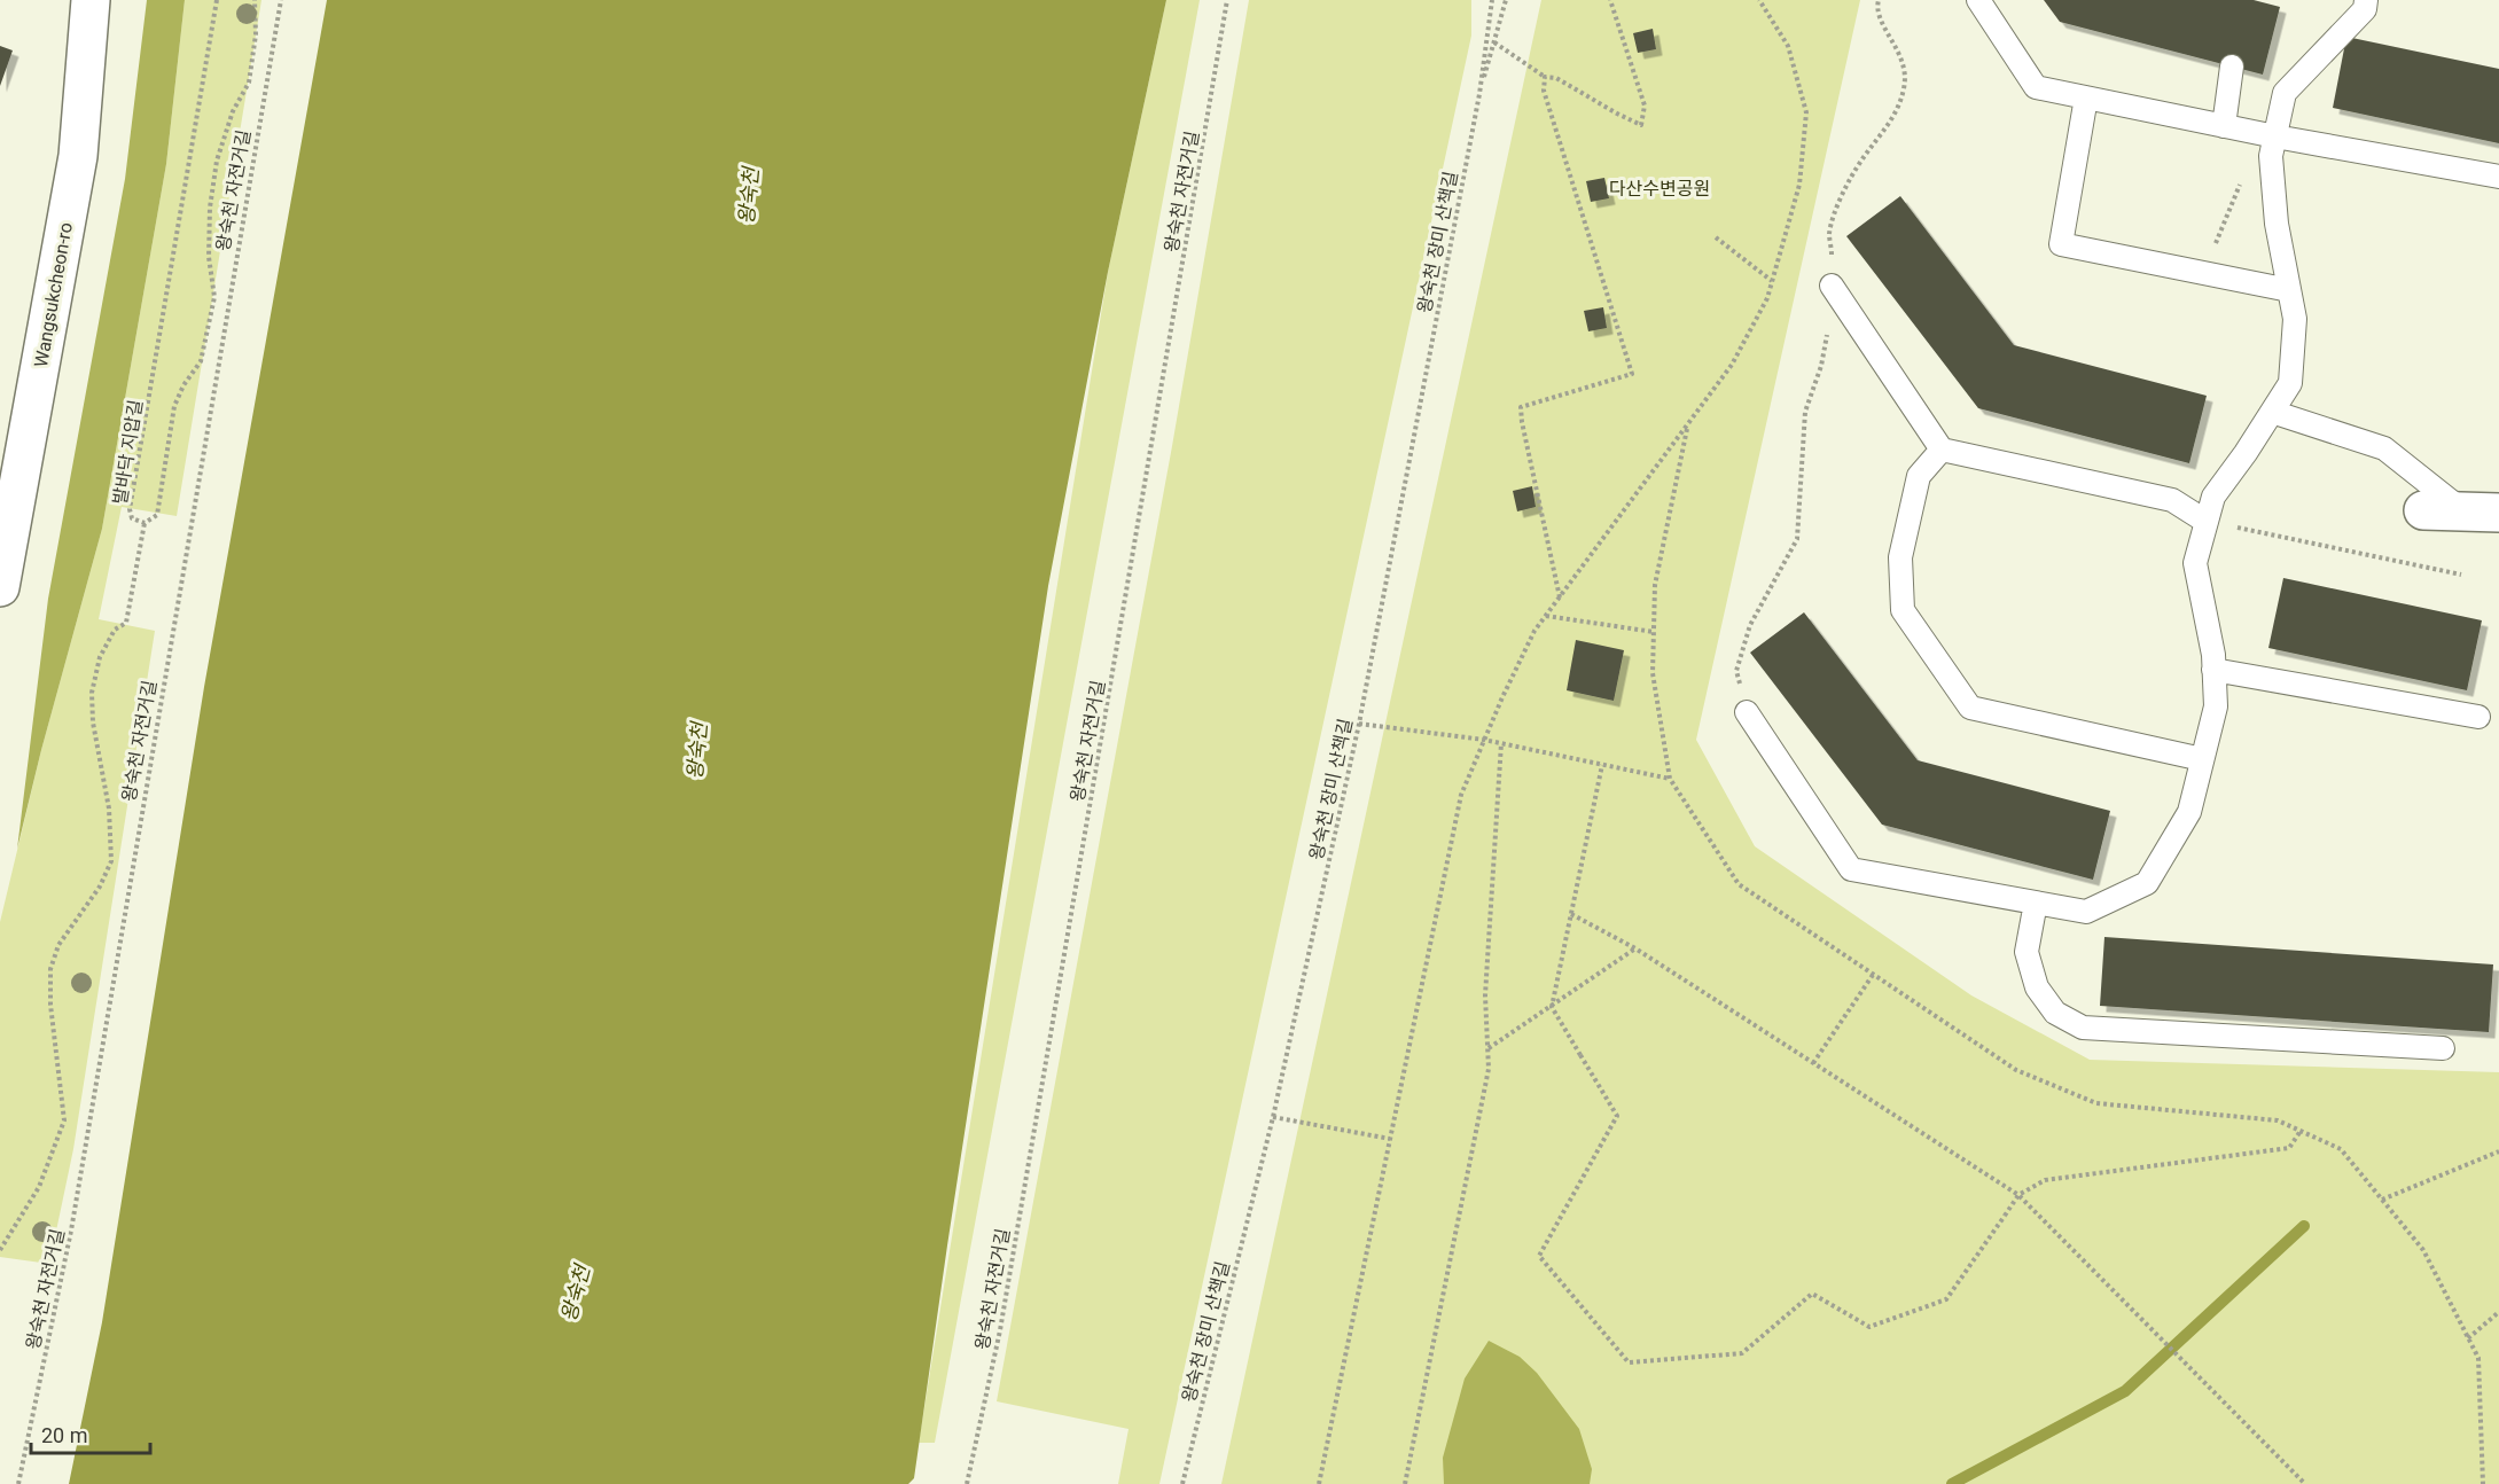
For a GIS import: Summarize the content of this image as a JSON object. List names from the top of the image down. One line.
{"streets":{"street":["Wangsukcheon-ro"],"path":["왕숙천 자전거길","왕숙천 장미 산책길","발바닥 지압길"]},"water":["왕숙천"],"parks":["다산수변공원"],"scale_bar":"20 m"}
